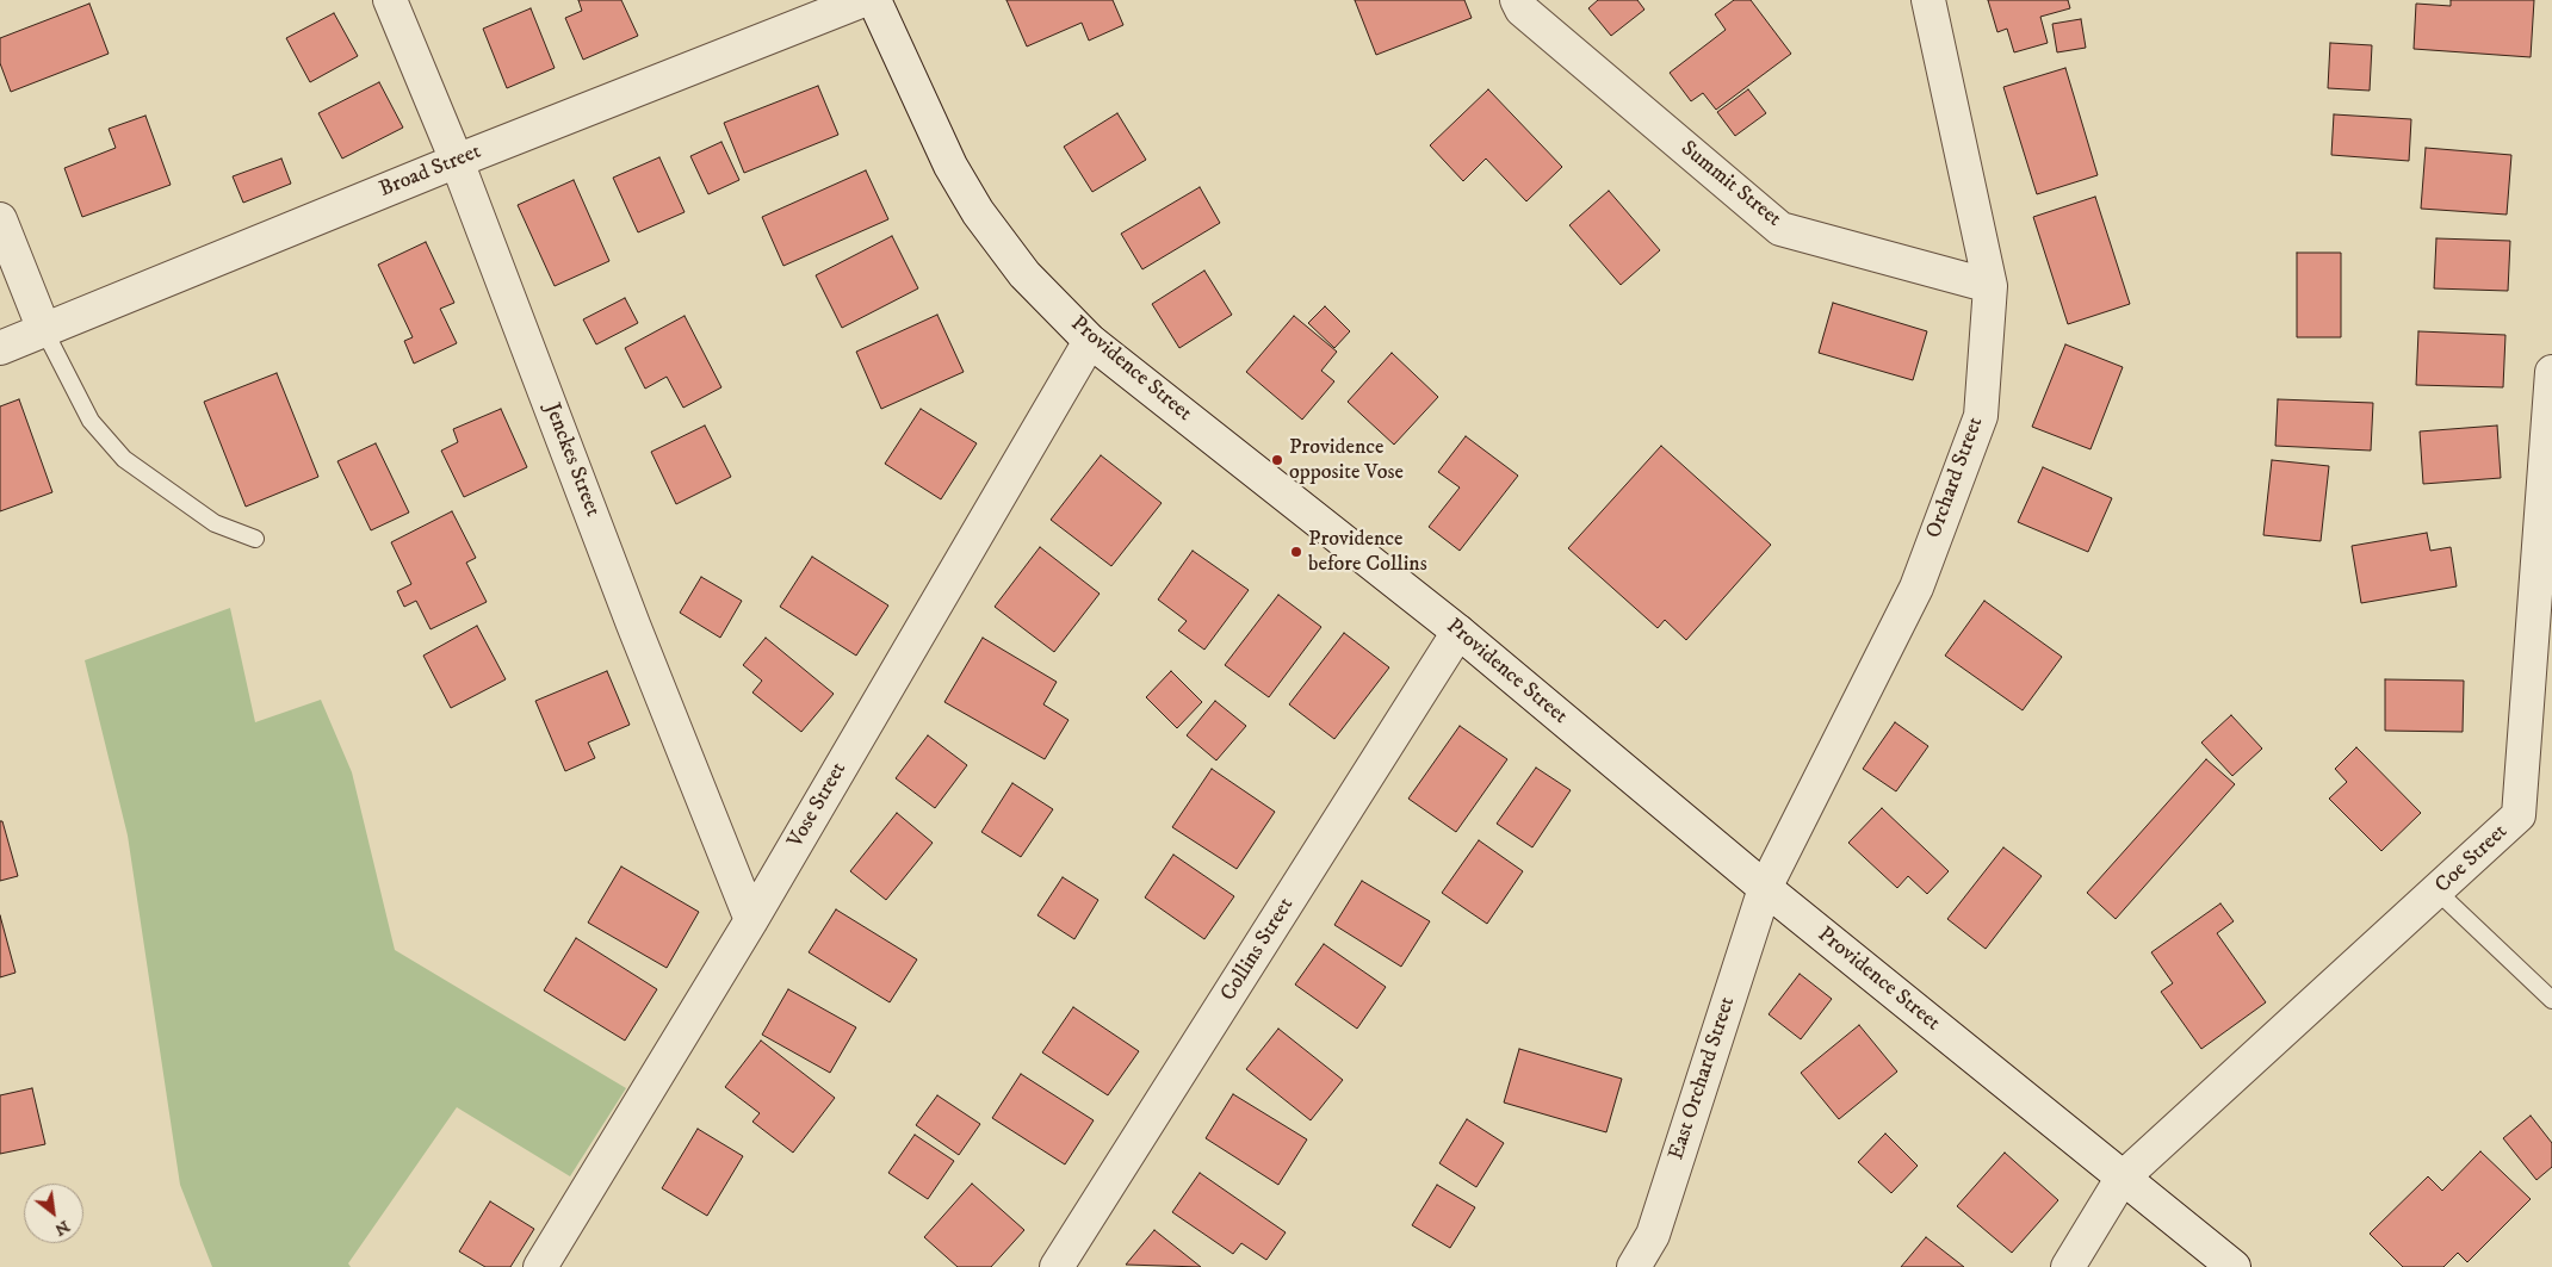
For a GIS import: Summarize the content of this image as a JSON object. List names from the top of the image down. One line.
{"streets":{"street":["Broad Street","Summit Street","Providence Street","Jenckes Street","Orchard Street","Vose Street","Coe Street","Collins Street","East Orchard Street"]},"crossings":[["Broad Street","Jenckes Street"],["Summit Street","Orchard Street"],["Providence Street","Orchard Street"],["Providence Street","Vose Street"],["Providence Street","Coe Street"],["Providence Street","Collins Street"],["Providence Street","East Orchard Street"],["Jenckes Street","Vose Street"],["Orchard Street","East Orchard Street"]],"places":["Providence opposite Vose","Providence before Collins"],"north":"bottom right"}
